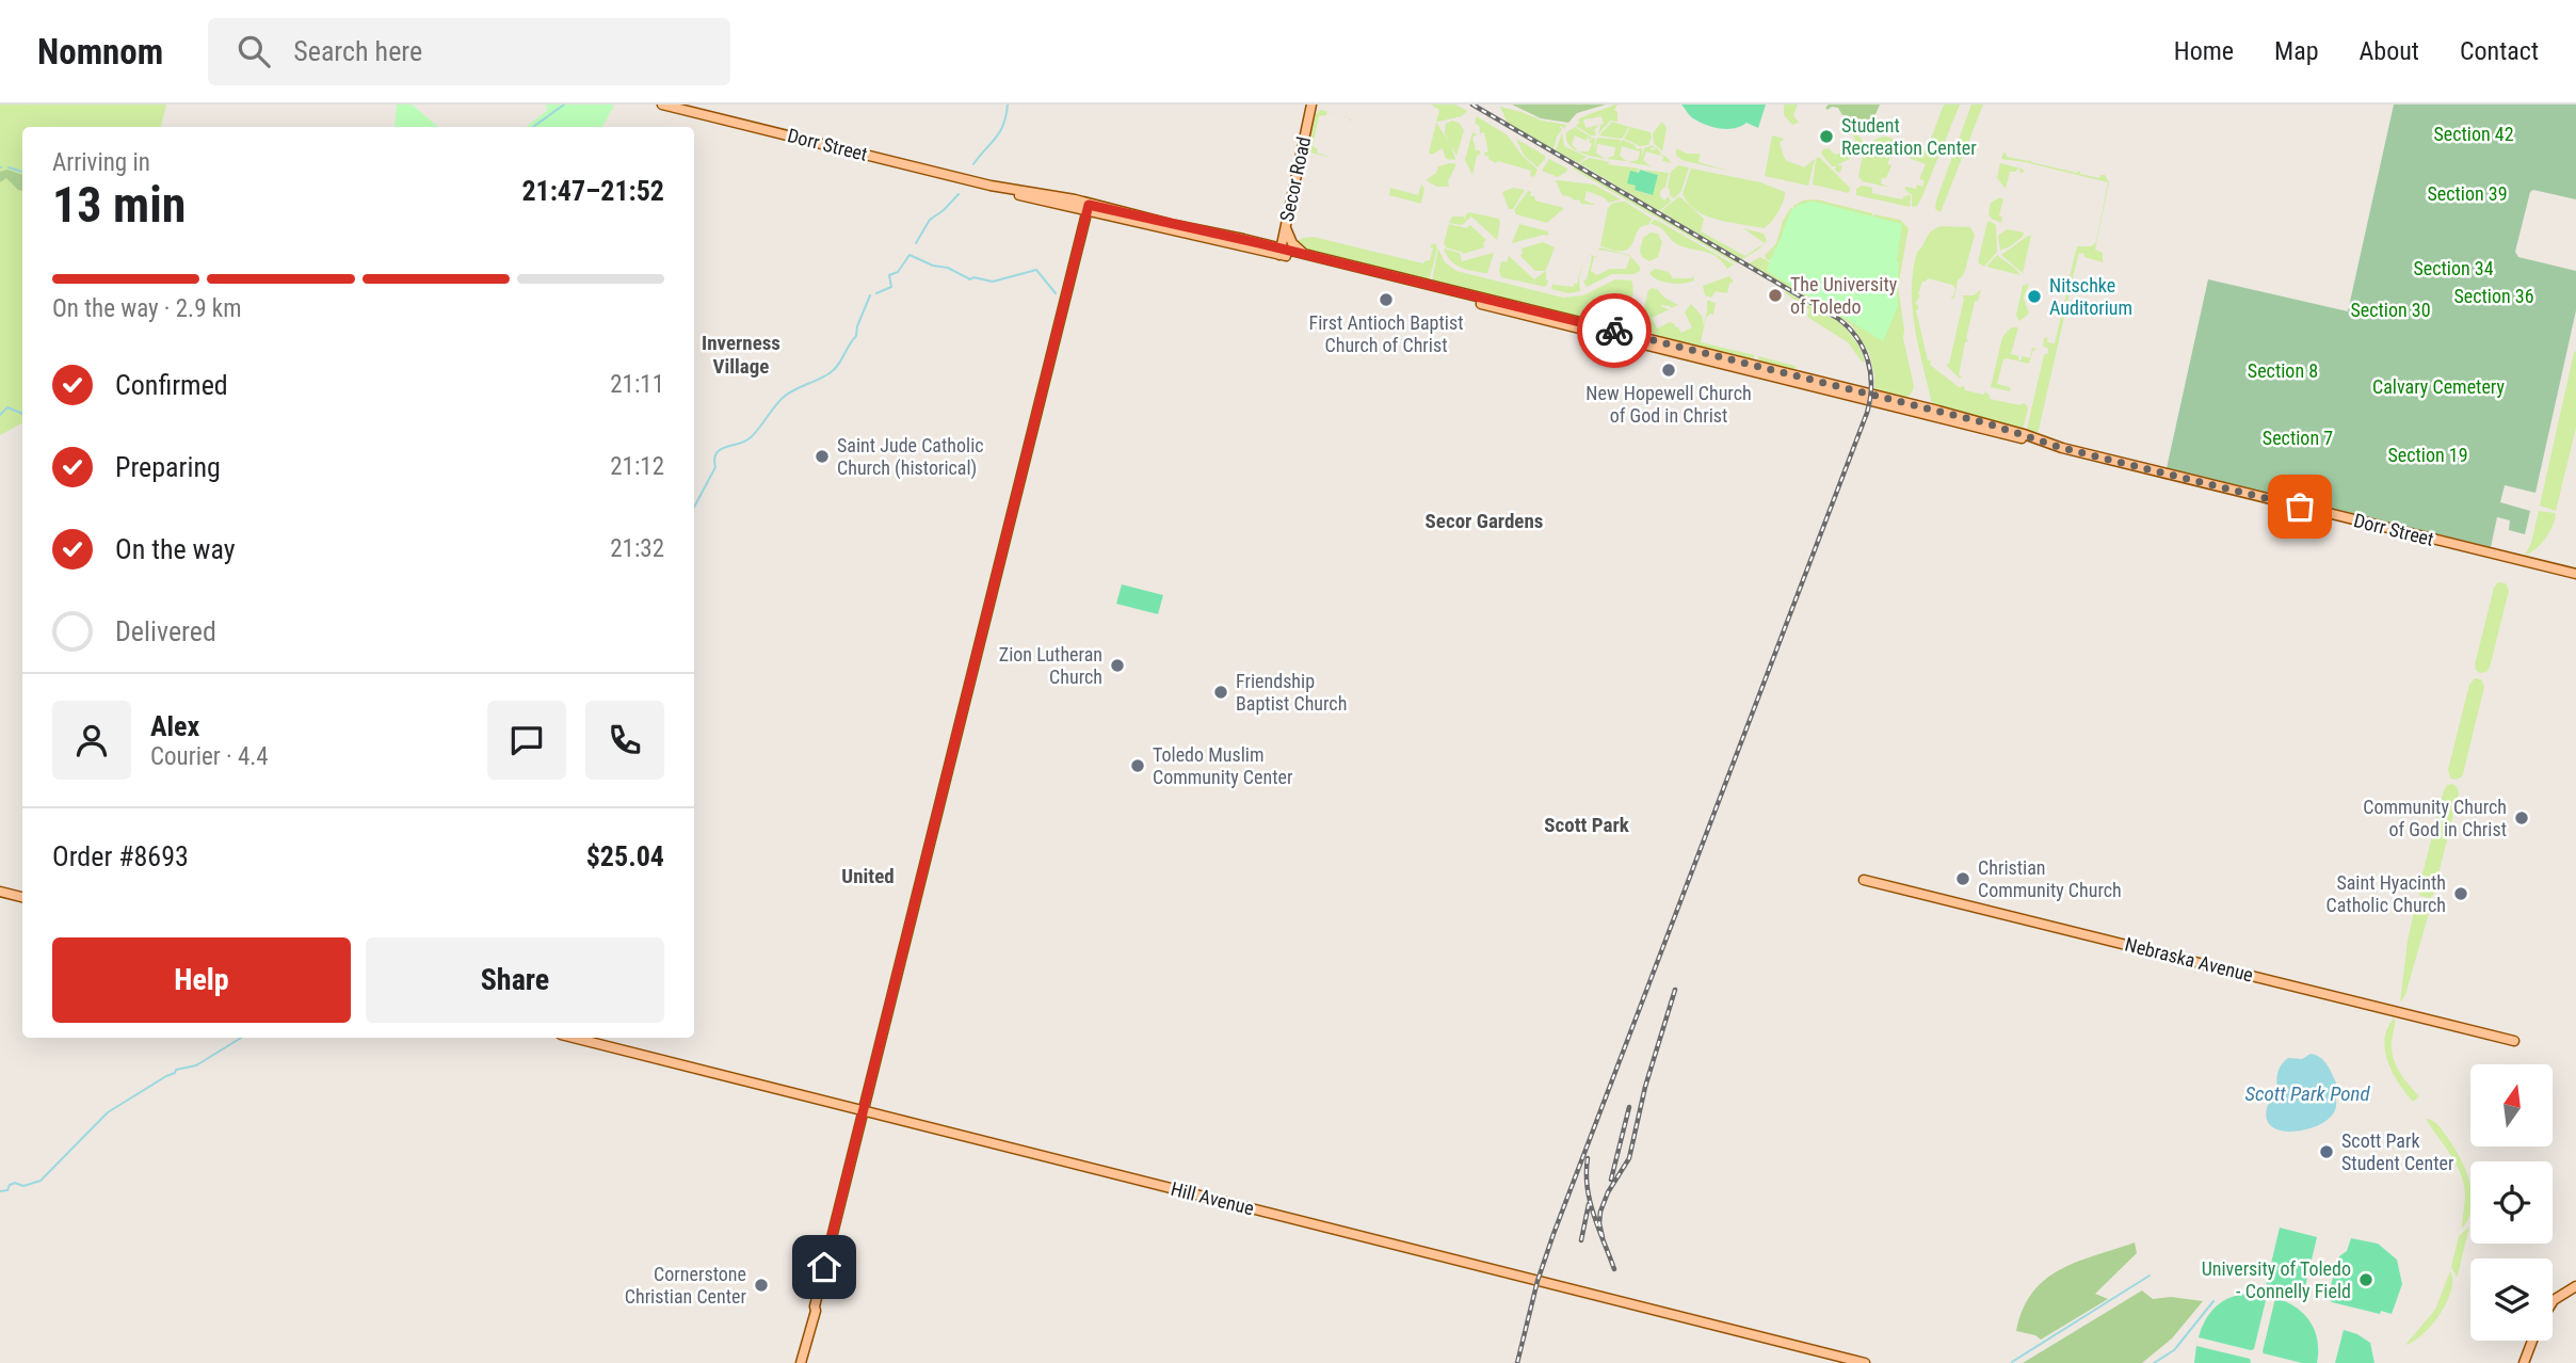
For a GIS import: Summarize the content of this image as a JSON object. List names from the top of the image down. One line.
{"streets":{"main road":["Dorr Street","Secor Road","Nebraska Avenue","Hill Avenue"]},"crossings":[["Dorr Street","Secor Road"]],"districts":["Inverness Village","Secor Gardens","Scott Park","United"],"water":["Scott Park Pond"],"parks":["Section 42","Section 39","Section 34","Section 36","Section 30","Section 8","Calvary Cemetery","Section 7","Section 19"],"places":["Student Recreation Center","The University of Toledo","Nitschke Auditorium","First Antioch Baptist Church of Christ","New Hopewell Church of God in Christ","Saint Jude Catholic Church (historical)","Zion Lutheran Church","Friendship Baptist Church","Toledo Muslim Community Center","Community Church of God in Christ","Christian Community Church","Saint Hyacinth Catholic Church","Scott Park Student Center","University of Toledo - Connelly Field","Cornerstone Christian Center"],"north":"top","page":{"header":"Nomnom","search":"Search here","nav":["Home","Map","About","Contact"],"heading":["13 min","Arriving in","21:47–21:52"],"panel":["Alex","Courier · 4.4","Order #8693","$25.04"],"bar":"On the way · 2.9 km","list":[["Confirmed","21:11"],["Preparing","21:12"],["On the way","21:32"],"Delivered"],"buttons":["Help","Share"]}}
